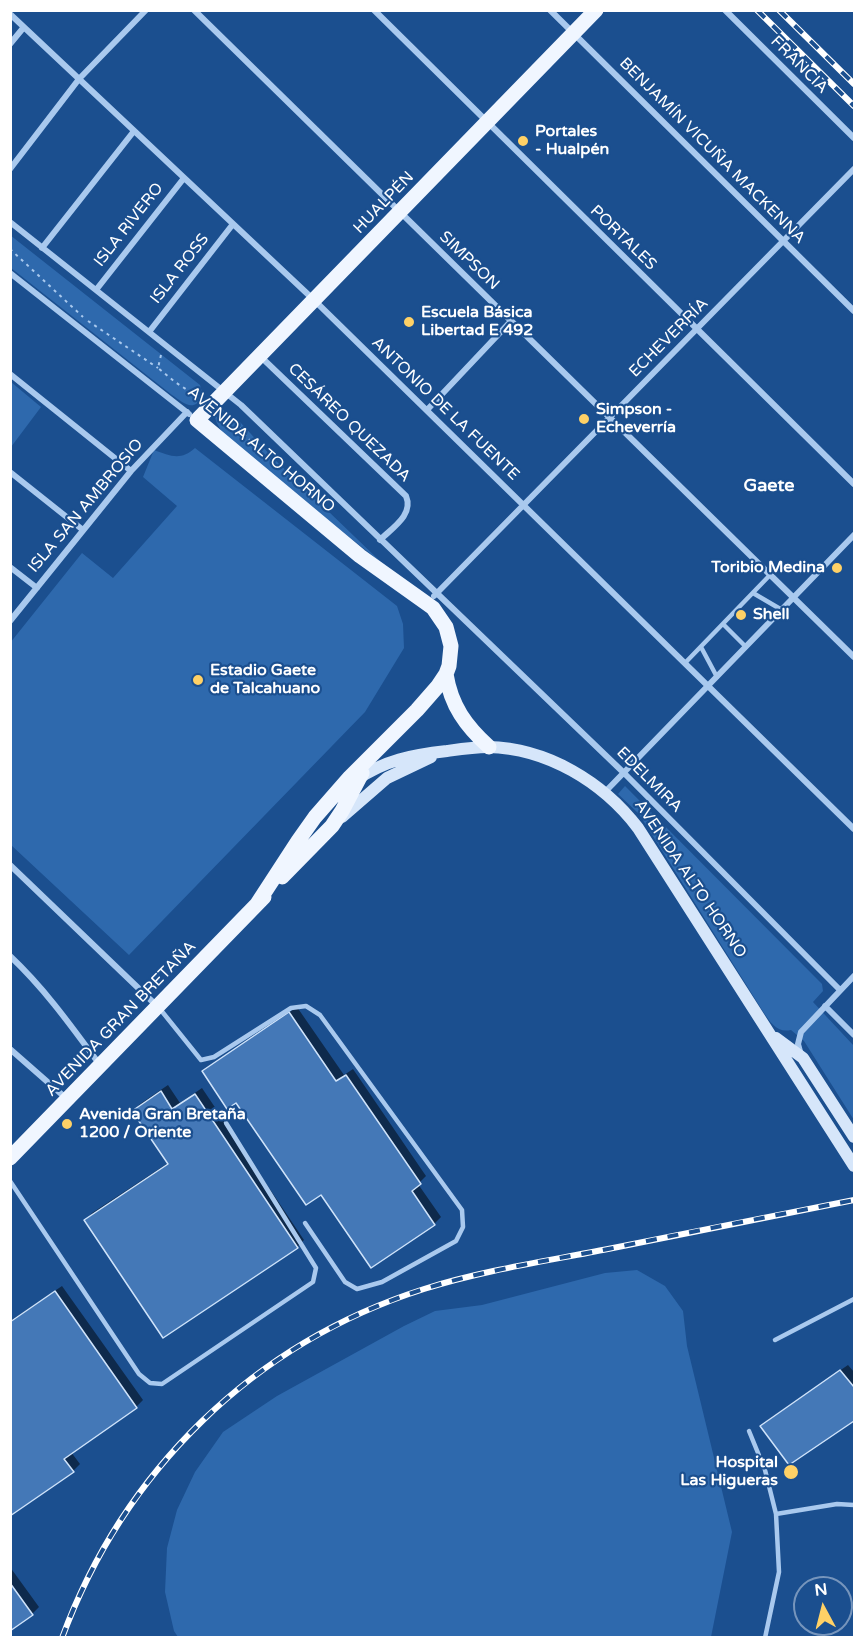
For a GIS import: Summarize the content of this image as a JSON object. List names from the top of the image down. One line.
{"streets":{"main road":["HUALPÉN","AVENIDA ALTO HORNO","AVENIDA GRAN BRETAÑA"],"street":["FRANCIA","BENJAMÍN VICUÑA MACKENNA","ISLA RIVERO","PORTALES","SIMPSON","ISLA ROSS","ECHEVERRÍA","ANTONIO DE LA FUENTE","CESÁREO QUEZADA","ISLA SAN AMBROSIO","EDELMIRA"]},"crossings":[["BENJAMÍN VICUÑA MACKENNA","HUALPÉN"],["BENJAMÍN VICUÑA MACKENNA","ECHEVERRÍA"],["HUALPÉN","PORTALES"],["HUALPÉN","SIMPSON"],["HUALPÉN","ANTONIO DE LA FUENTE"],["HUALPÉN","CESÁREO QUEZADA"],["HUALPÉN","AVENIDA ALTO HORNO"],["HUALPÉN","ISLA SAN AMBROSIO"],["ISLA RIVERO","ANTONIO DE LA FUENTE"],["ISLA RIVERO","AVENIDA ALTO HORNO"],["PORTALES","ECHEVERRÍA"],["SIMPSON","ECHEVERRÍA"],["ISLA ROSS","ANTONIO DE LA FUENTE"],["ISLA ROSS","AVENIDA ALTO HORNO"],["ECHEVERRÍA","ANTONIO DE LA FUENTE"],["ECHEVERRÍA","AVENIDA ALTO HORNO"],["ECHEVERRÍA","EDELMIRA"],["CESÁREO QUEZADA","AVENIDA ALTO HORNO"],["AVENIDA ALTO HORNO","ISLA SAN AMBROSIO"],["AVENIDA ALTO HORNO","EDELMIRA"],["AVENIDA ALTO HORNO","AVENIDA GRAN BRETAÑA"]],"districts":["Gaete"],"places":["Portales - Hualpén","Escuela Básica Libertad E 492","Simpson - Echeverría","Toribio Medina","Shell","Estadio Gaete de Talcahuano","Avenida Gran Bretaña 1200 / Oriente","Hospital Las Higueras"],"north":"top"}
